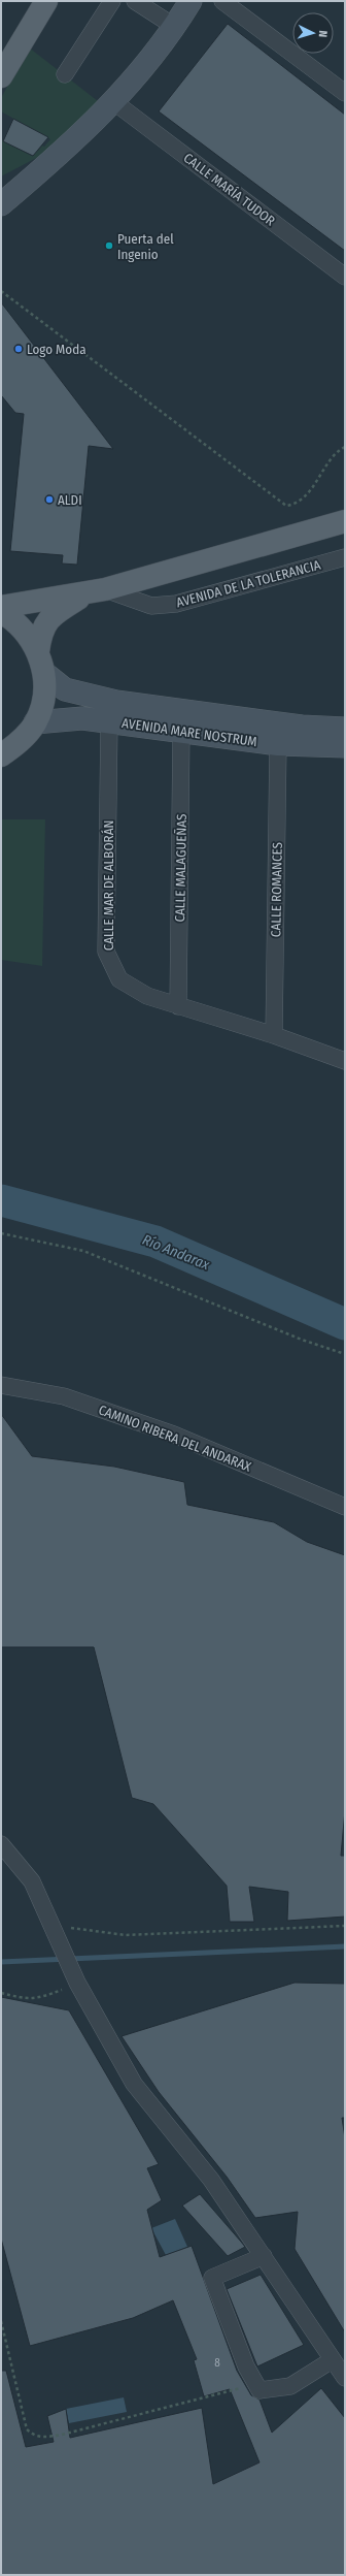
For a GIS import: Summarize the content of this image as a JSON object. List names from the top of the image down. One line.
{"streets":{"main road":["AVENIDA DE LA TOLERANCIA"],"street":["CALLE MARÍA TUDOR","AVENIDA MARE NOSTRUM","CALLE MALAGUEÑAS","CALLE MAR DE ALBORÁN","CALLE ROMANCES","CAMINO RIBERA DEL ANDARAX"]},"crossings":[["AVENIDA MARE NOSTRUM","CALLE MALAGUEÑAS"],["AVENIDA MARE NOSTRUM","CALLE MAR DE ALBORÁN"],["AVENIDA MARE NOSTRUM","CALLE ROMANCES"],["CALLE MALAGUEÑAS","CALLE MAR DE ALBORÁN"],["CALLE MAR DE ALBORÁN","CALLE ROMANCES"]],"water":["Río Andarax"],"places":["Puerta del Ingenio","Logo Moda","ALDI"],"house_numbers":["8"],"north":"right"}
